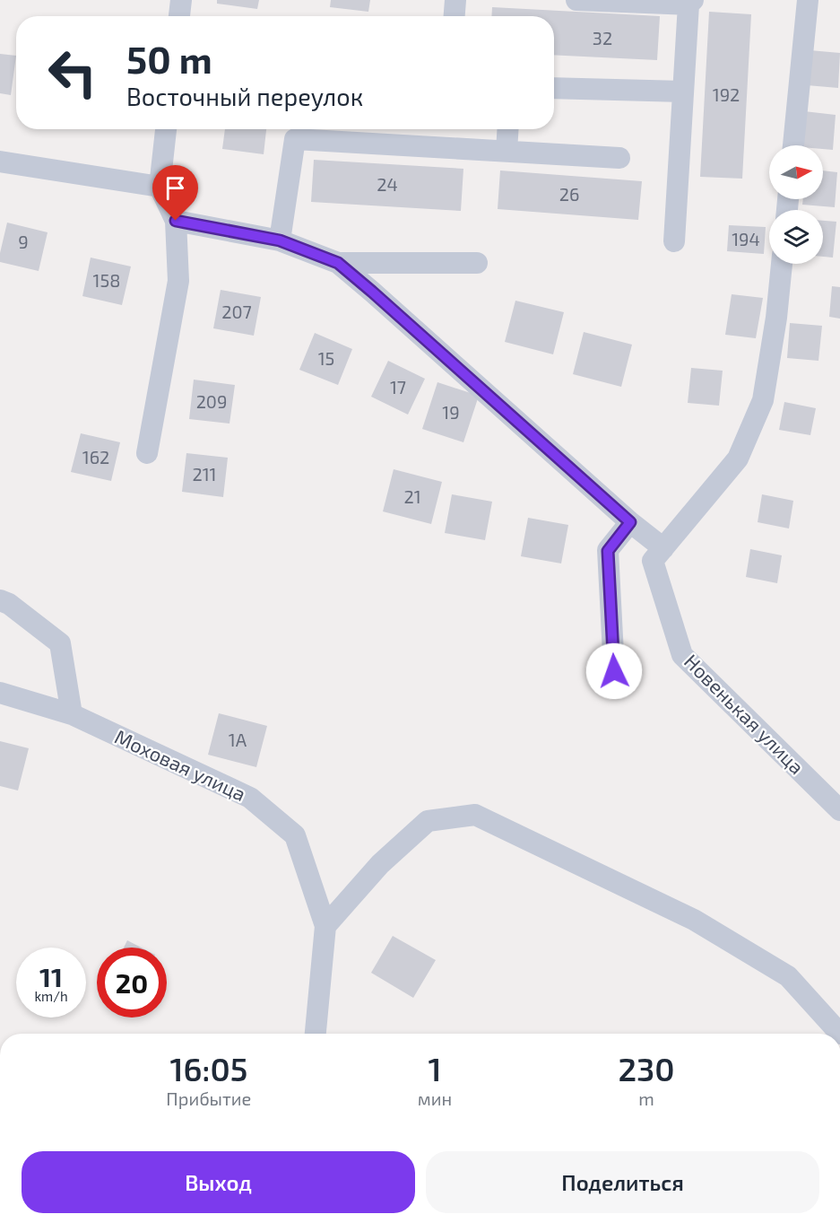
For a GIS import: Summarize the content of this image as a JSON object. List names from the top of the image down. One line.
{"streets":{"street":["Новенькая улица","Моховая улица"]},"house_numbers":["32","192","24","26","194","9","158","207","15","17","209","19","162","211","21","1А"],"north":"right","page":{"turn":["50 m","Восточный переулок"],"speed":"11 km/h","limit":"20","eta":["16:05","Прибытие","1","мин","230","m"],"buttons":["Выход","Поделиться"]}}
